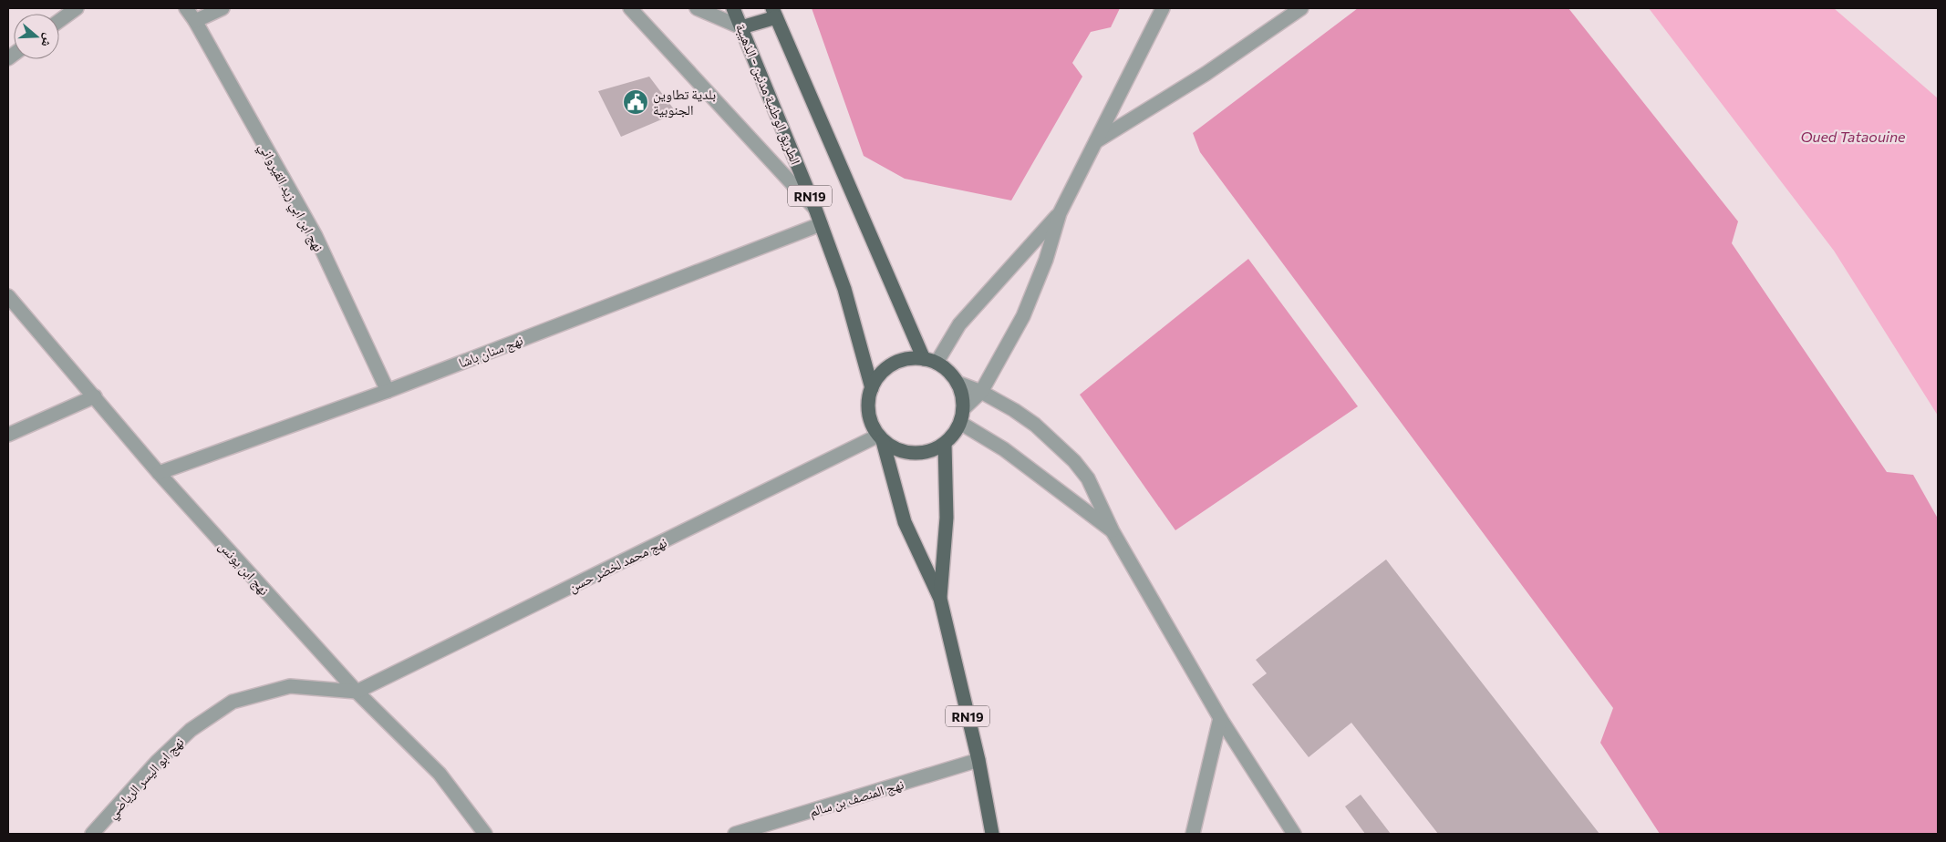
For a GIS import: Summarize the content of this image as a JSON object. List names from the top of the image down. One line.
{"streets":{"main road":["الطريق الوطنية مدنين - الذهيبة","RN19"],"street":["نهج ابن ابي زيد القيرواني","نهج سنان باشا","نهج محمد لخضر حسن","نهج ابن يونس","نهج ابو اليسر الرياضي","نهج المنصف بن سالم"]},"crossings":[["الطريق الوطنية مدنين - الذهيبة","RN19"],["الطريق الوطنية مدنين - الذهيبة","نهج سنان باشا"],["الطريق الوطنية مدنين - الذهيبة","نهج محمد لخضر حسن"],["RN19","نهج محمد لخضر حسن"],["RN19","نهج المنصف بن سالم"],["نهج ابن ابي زيد القيرواني","نهج سنان باشا"],["نهج سنان باشا","نهج ابن يونس"],["نهج محمد لخضر حسن","نهج ابن يونس"],["نهج محمد لخضر حسن","نهج ابو اليسر الرياضي"],["نهج ابن يونس","نهج ابو اليسر الرياضي"]],"water":["Oued Tataouine"],"places":{"public building":["بلدية تطاوين الجنوبية"]},"north":"right"}
